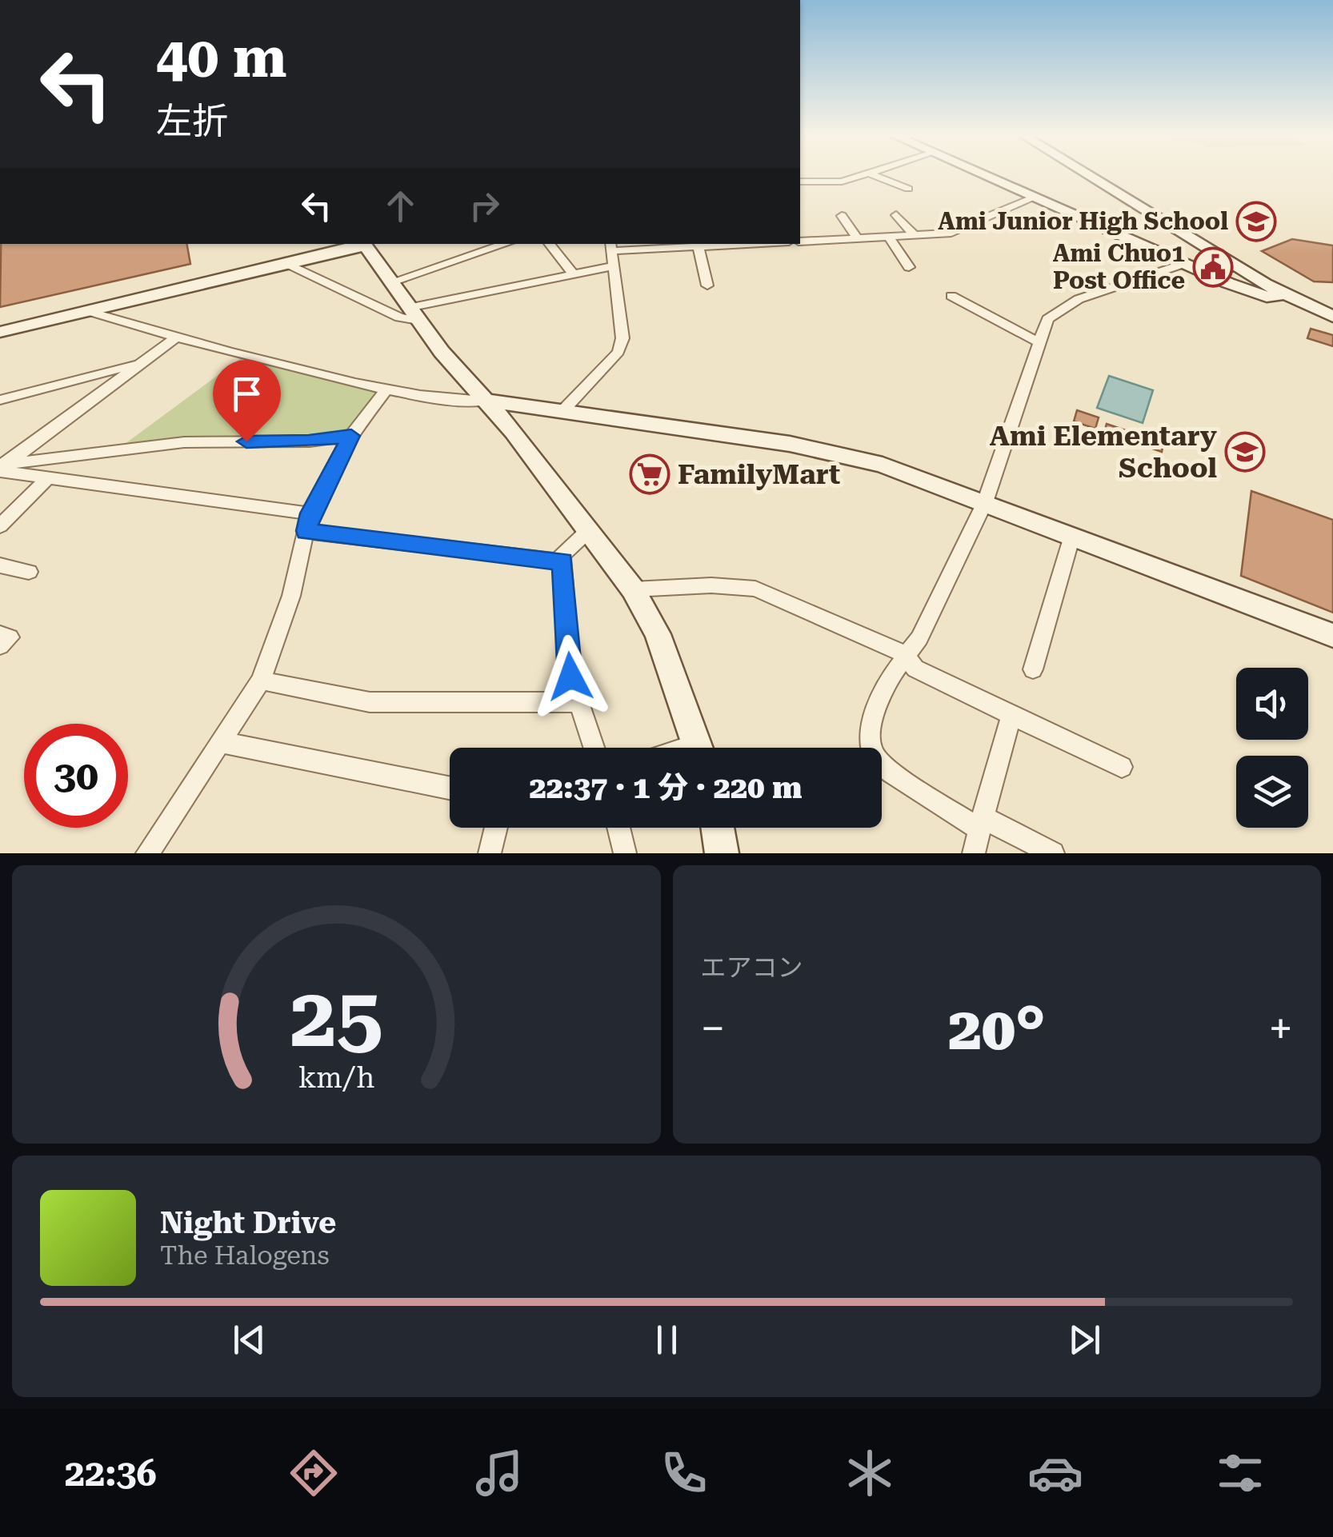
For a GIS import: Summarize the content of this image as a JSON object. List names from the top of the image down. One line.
{"places":{"school or university":["Ami Junior High School","Ami Elementary School"],"public building":["Ami Chuo1 Post Office"],"supermarket":["FamilyMart"]},"page":{"turn":["40 m","左折"],"limit":"30","trip":"22:37 · 1 分 · 220 m","tile":"エアコン","heat":["−","20°","+"],"song":["Night Drive","The Halogens"],"tabs":"22:36","gauge":["25","km/h"]}}
